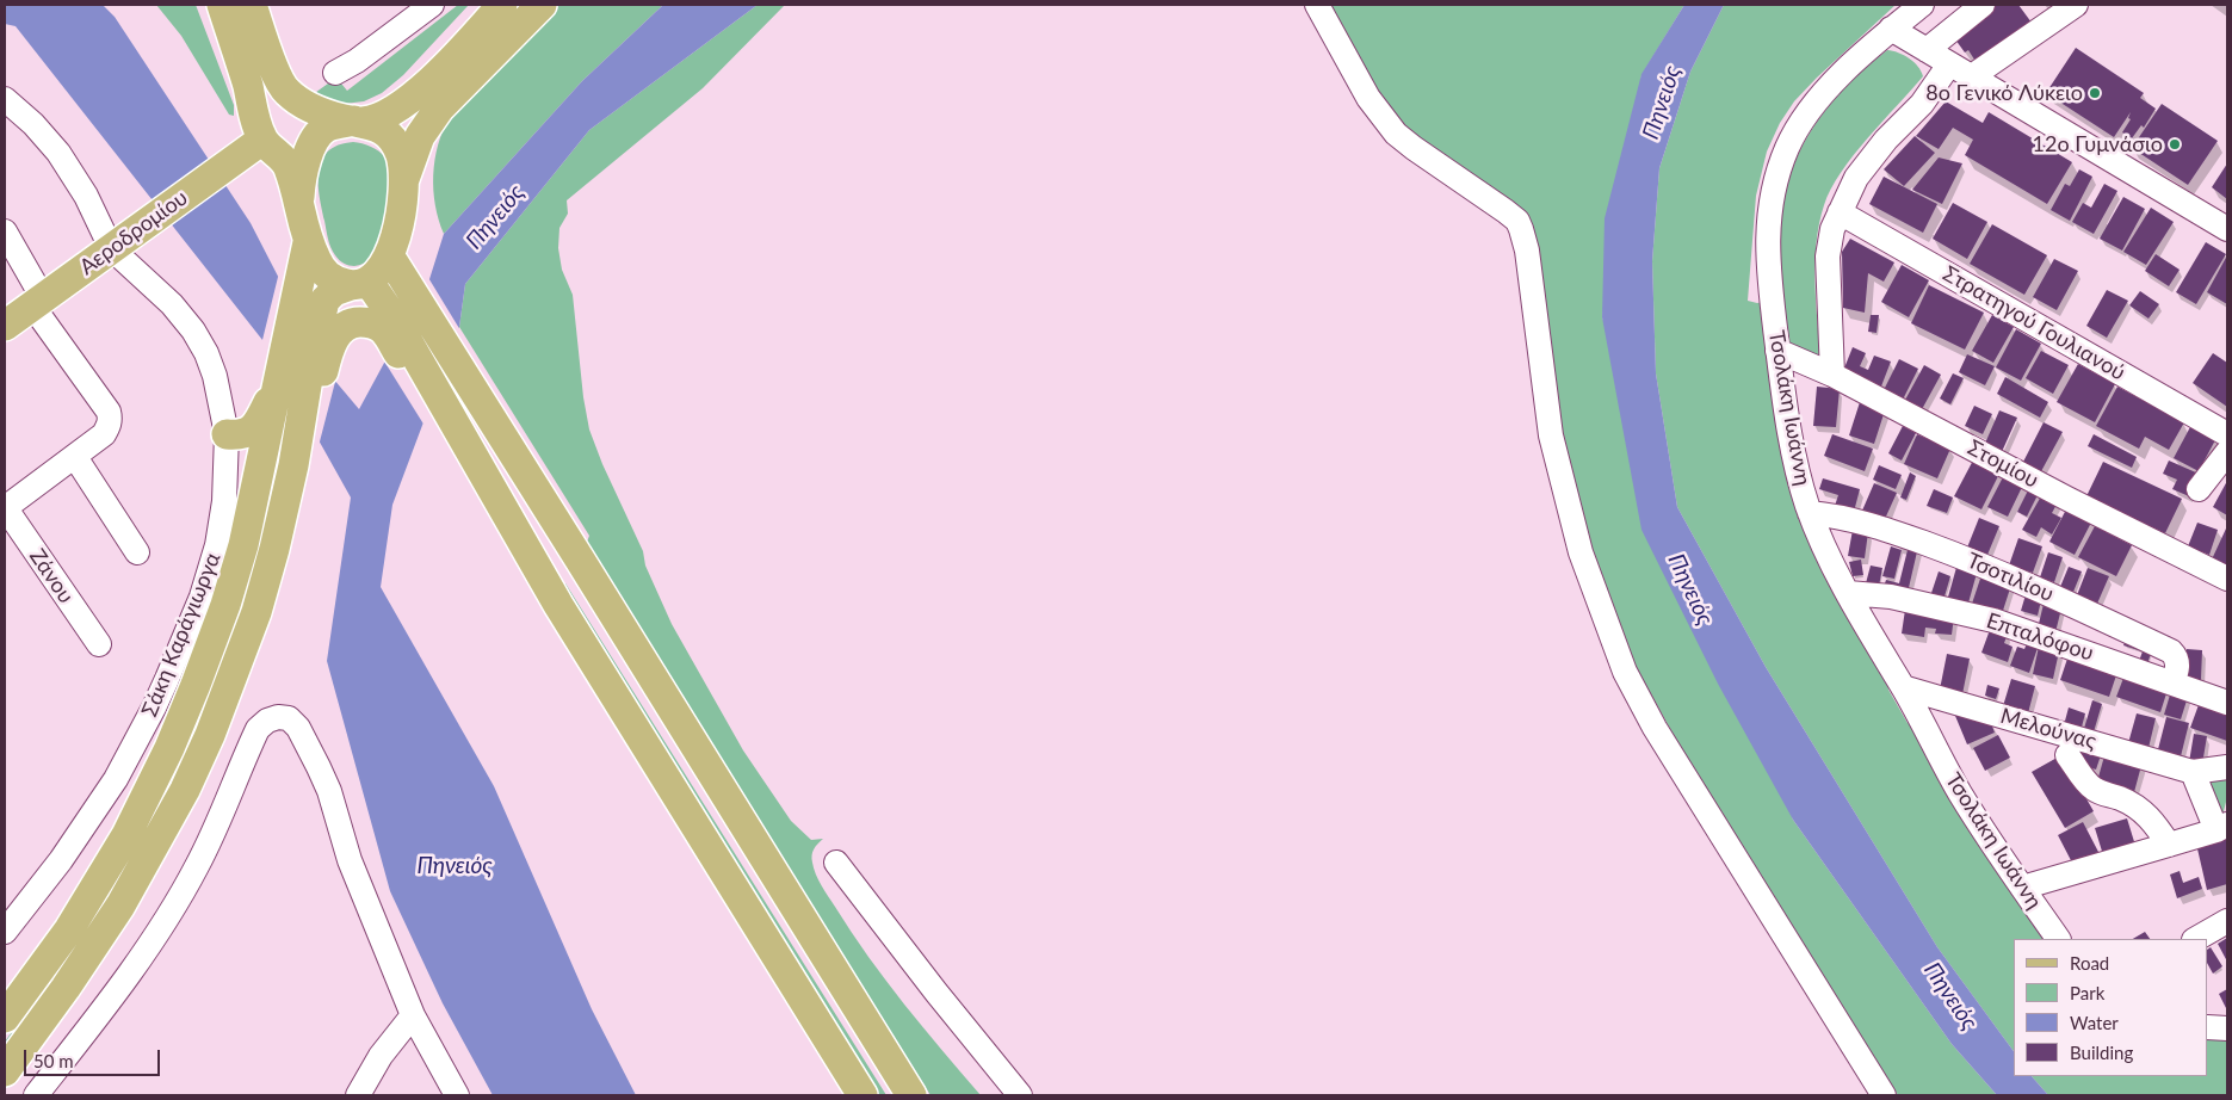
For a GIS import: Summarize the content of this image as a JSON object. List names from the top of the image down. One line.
{"streets":{"main road":["Αεροδρομίου","Σάκη Καράγιωργα"],"street":["Στρατηγού Γουλιανού","Τσολάκη Ιωάννη","Στομίου","Ζάνου","Τσοτιλίου","Επταλόφου","Μελούνας"]},"crossings":[["Αεροδρομίου","Σάκη Καράγιωργα"],["Τσολάκη Ιωάννη","Στομίου"],["Τσολάκη Ιωάννη","Τσοτιλίου"],["Τσολάκη Ιωάννη","Επταλόφου"],["Τσολάκη Ιωάννη","Μελούνας"],["Τσοτιλίου","Επταλόφου"]],"water":["Πηνειός"],"places":["8ο Γενικό Λύκειο","12ο Γυμνάσιο"],"legend":["Road","Park","Water","Building"],"scale_bar":"50 m"}
